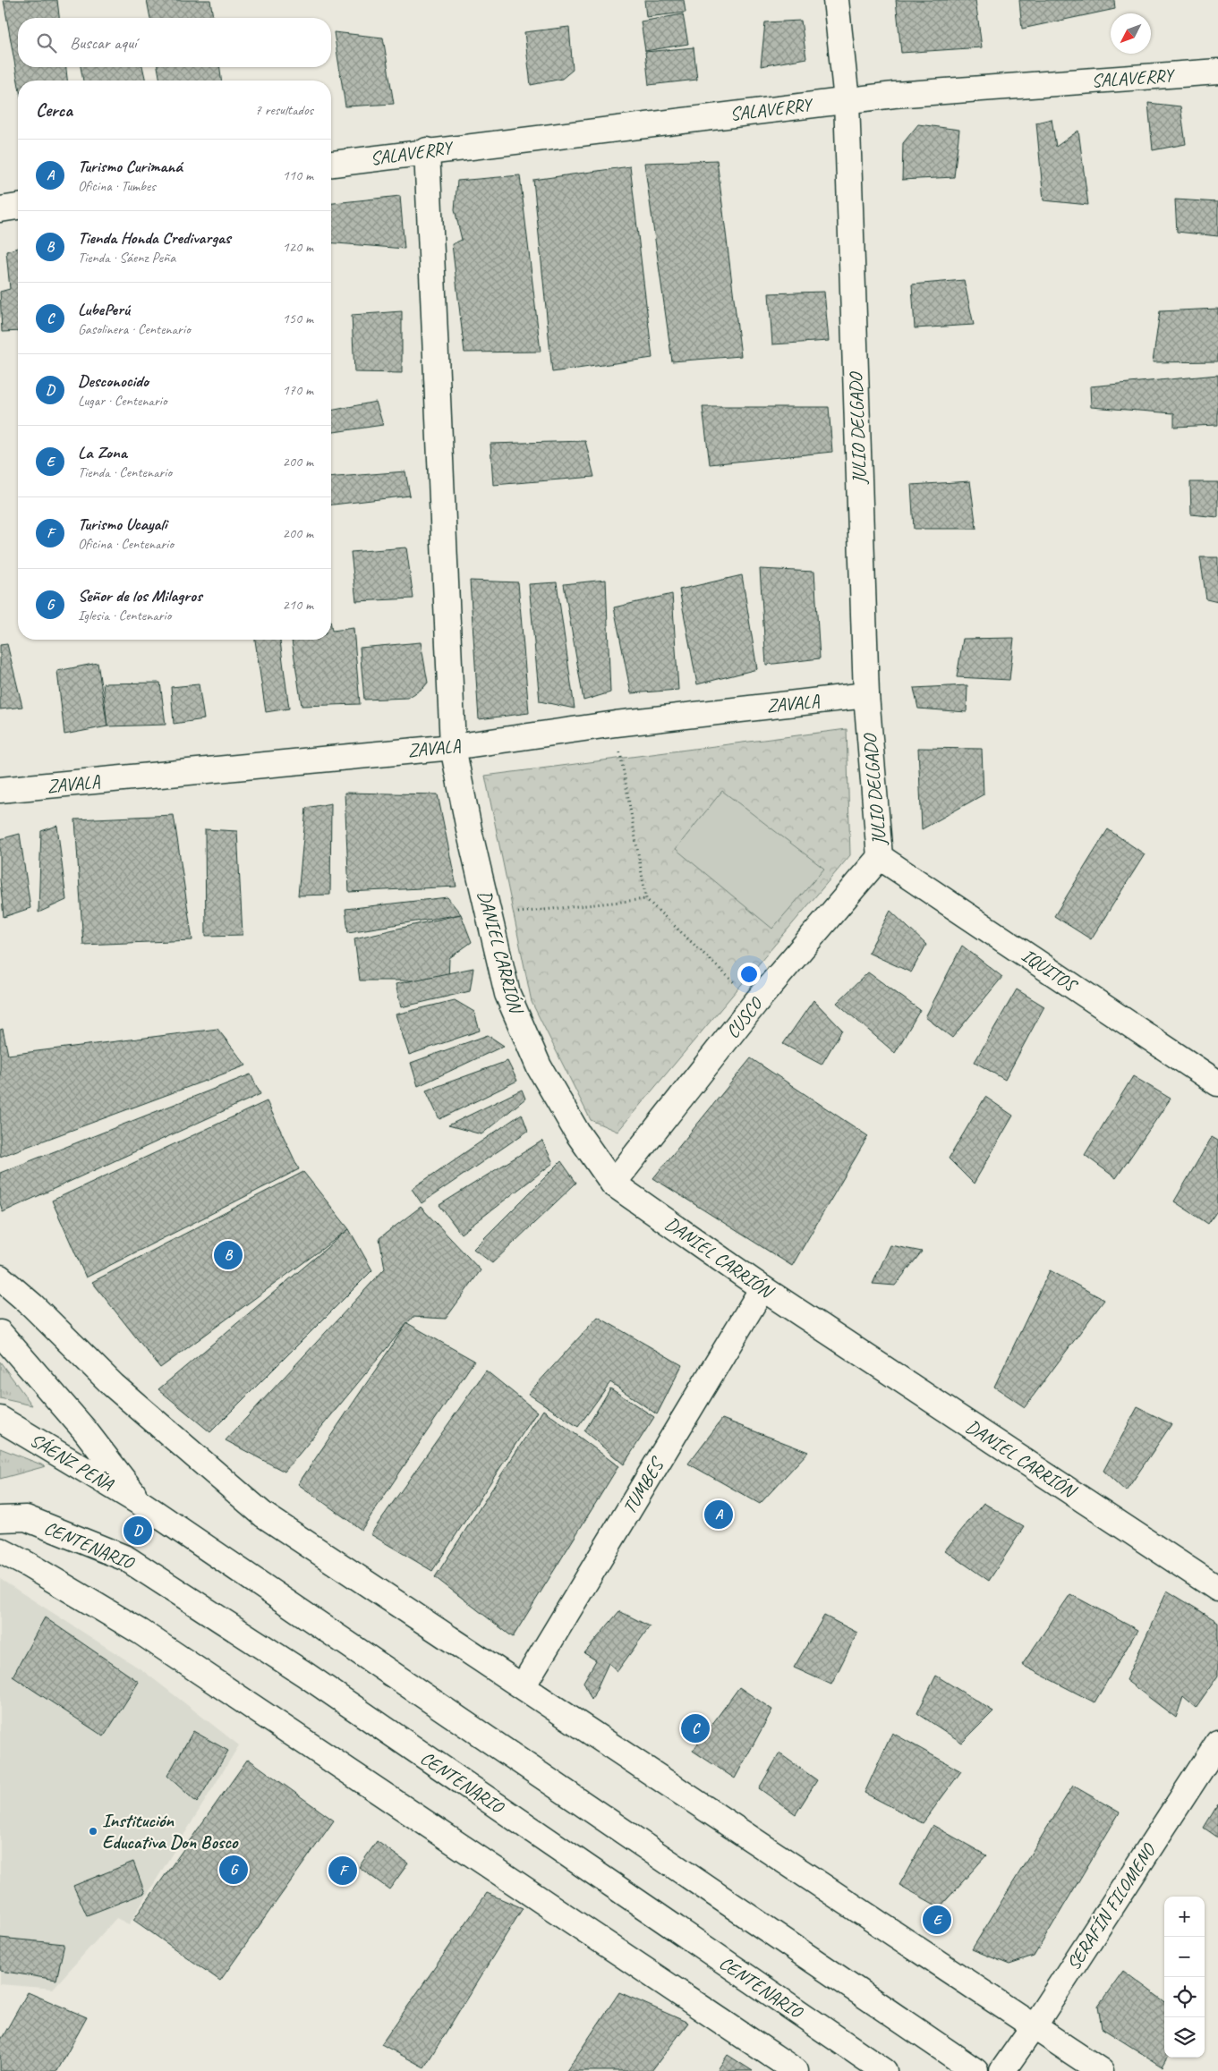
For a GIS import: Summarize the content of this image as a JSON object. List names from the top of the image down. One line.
{"streets":{"main road":["SALAVERRY","JULIO DELGADO","ZAVALA","DANIEL CARRIÓN","IQUITOS","CUSCO","SÁENZ PEÑA","TUMBES","CENTENARIO","SERAFÍN FILOMENO"]},"crossings":[["SALAVERRY","JULIO DELGADO"],["SALAVERRY","DANIEL CARRIÓN"],["JULIO DELGADO","ZAVALA"],["JULIO DELGADO","IQUITOS"],["JULIO DELGADO","CUSCO"],["ZAVALA","DANIEL CARRIÓN"],["DANIEL CARRIÓN","CUSCO"],["DANIEL CARRIÓN","TUMBES"],["IQUITOS","CUSCO"]],"places":["Institución Educativa Don Bosco"],"north":"bottom left","page":{"search":"Buscar aquí","heading":["Cerca","7 resultados"],"list":[{"mark":"A","name":"Turismo Curimaná","note":"Oficina · Tumbes","value":"110 m"},{"mark":"B","name":"Tienda Honda Credivargas","note":"Tienda · Sáenz Peña","value":"120 m"},{"mark":"C","name":"LubePerú","note":"Gasolinera · Centenario","value":"150 m"},{"mark":"D","name":"Desconocido","note":"Lugar · Centenario","value":"170 m"},{"mark":"E","name":"La Zona","note":"Tienda · Centenario","value":"200 m"},{"mark":"F","name":"Turismo Ucayali","note":"Oficina · Centenario","value":"200 m"},{"mark":"G","name":"Señor de los Milagros","note":"Iglesia · Centenario","value":"210 m"}],"pins":["B","A","D","C","G","F","E"],"map_buttons":["+","−"]}}
